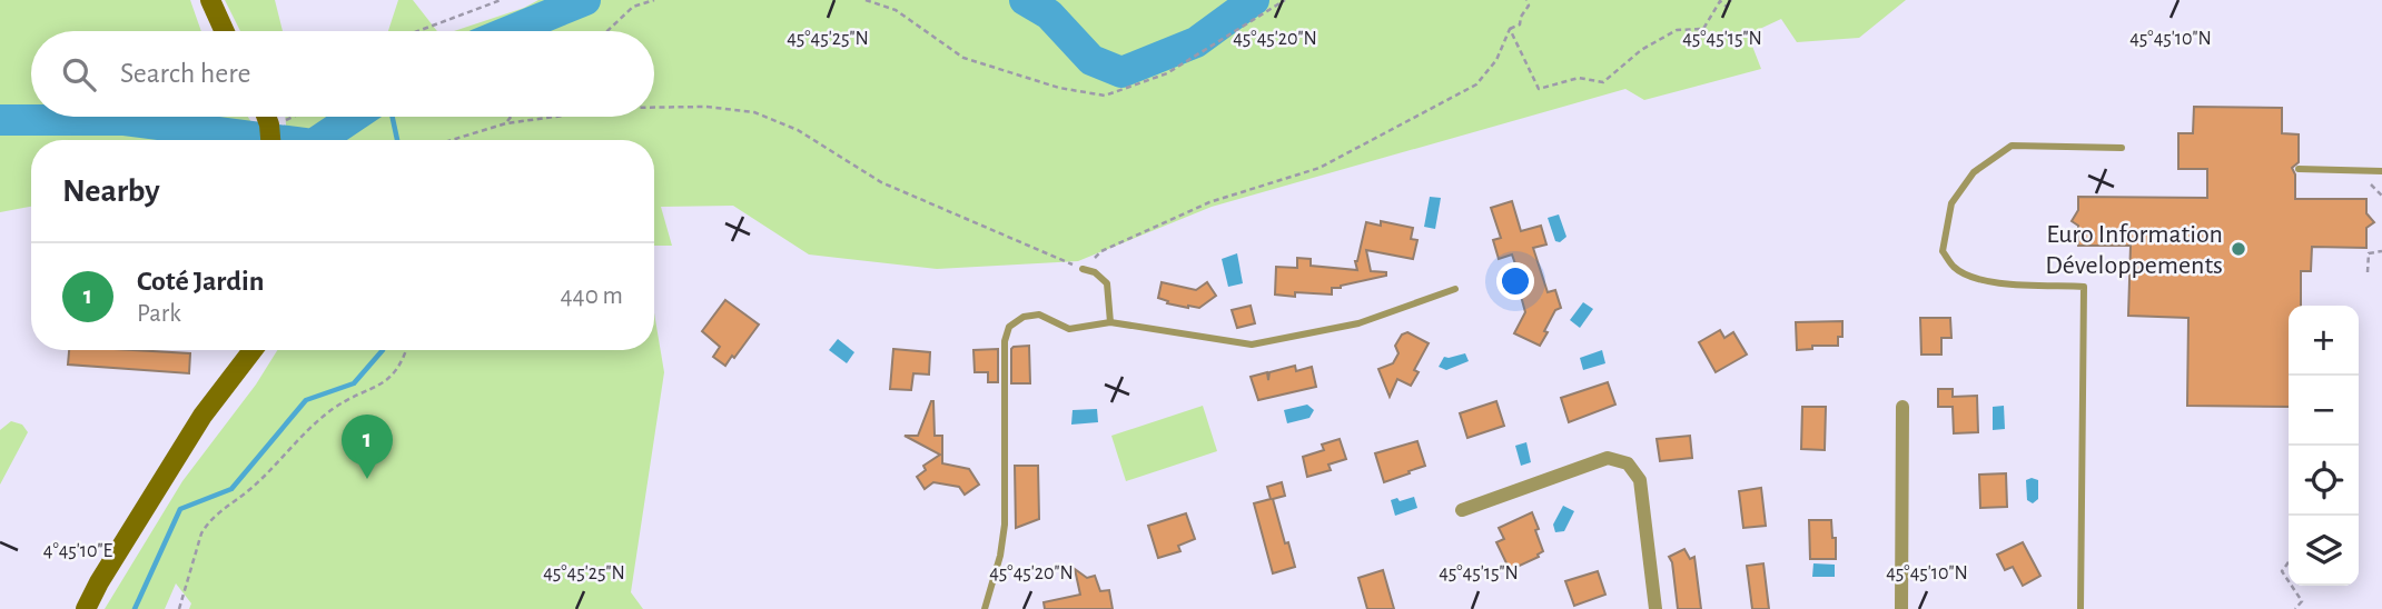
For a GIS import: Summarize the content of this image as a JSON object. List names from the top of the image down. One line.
{"places":["Euro Information Développements"],"page":{"search":"Search here","heading":"Nearby","list":[{"mark":"1","name":"Coté Jardin","note":"Park","value":"440 m"}],"map_buttons":["+","−"],"pins":"1"},"coordinates":["45°45'25\"N","45°45'20\"N","45°45'15\"N","45°45'10\"N","4°45'10\"E"]}
